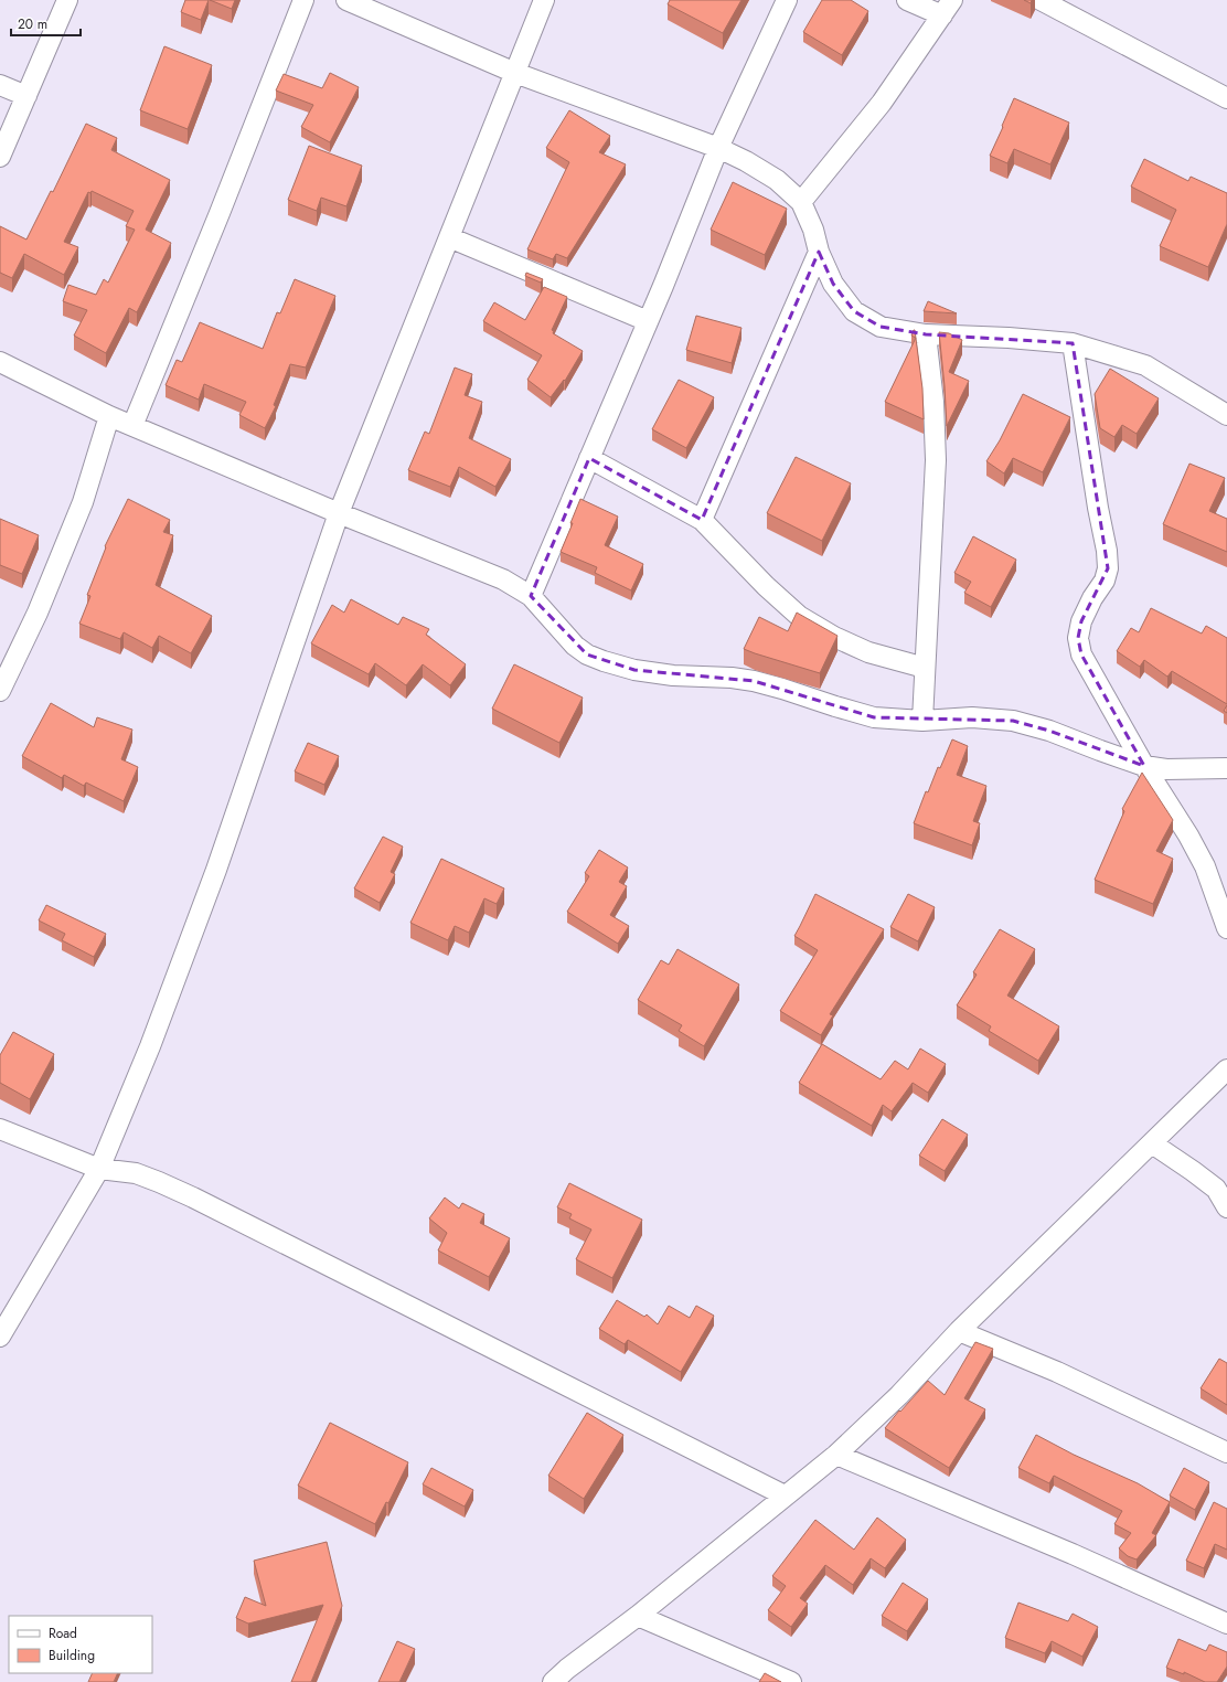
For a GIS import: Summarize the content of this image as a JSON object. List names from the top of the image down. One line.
{"legend":["Road","Building"],"scale_bar":"20 m"}
